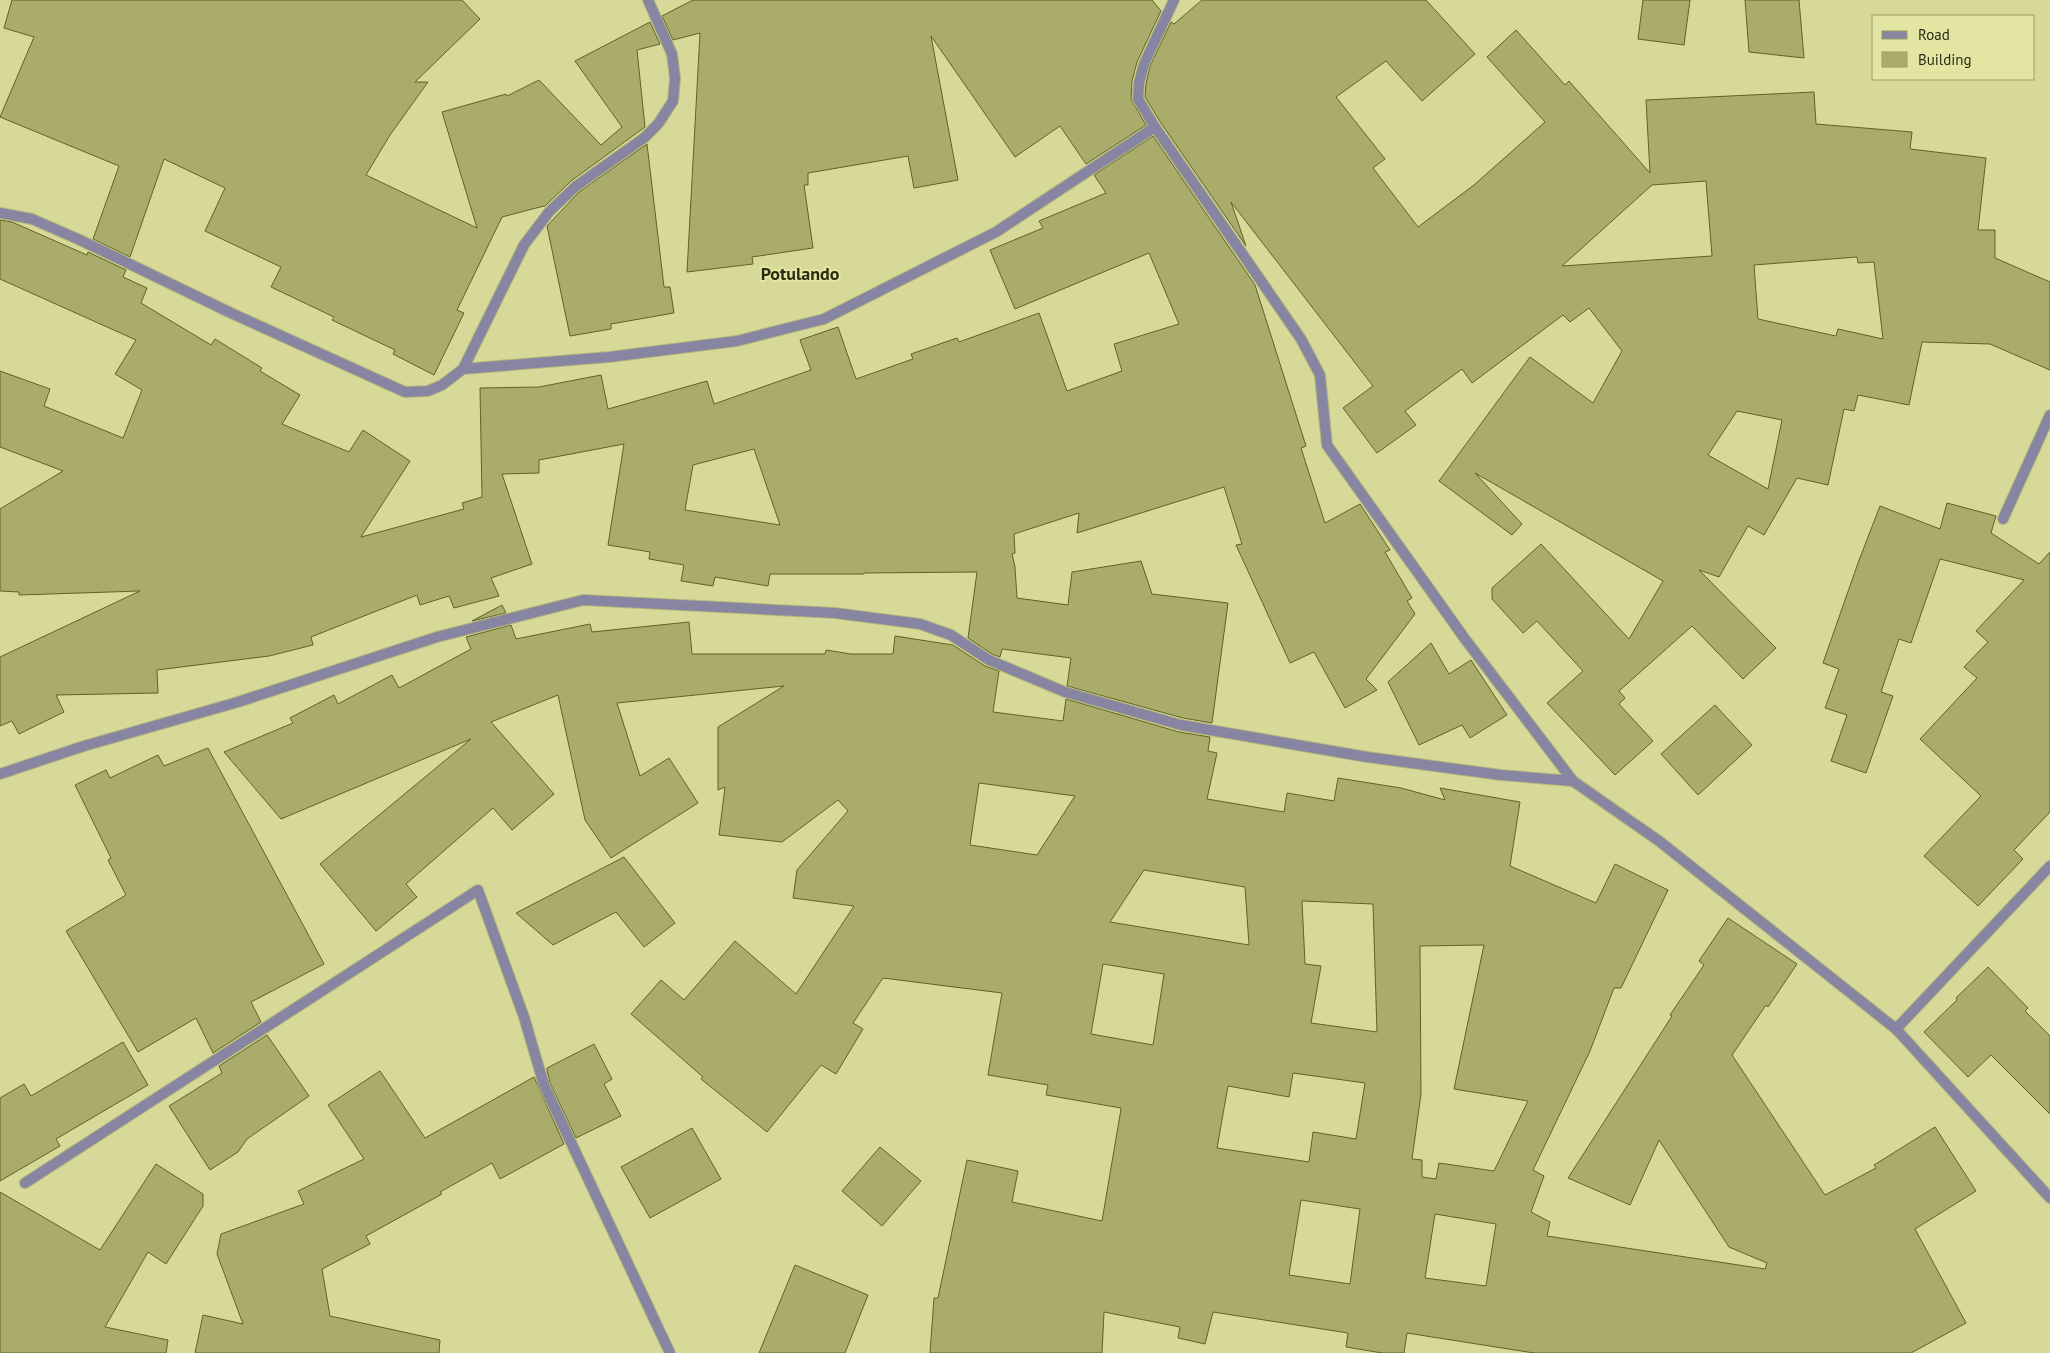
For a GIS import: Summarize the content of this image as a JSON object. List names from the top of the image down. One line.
{"districts":["Potulando"],"legend":["Road","Building"]}
